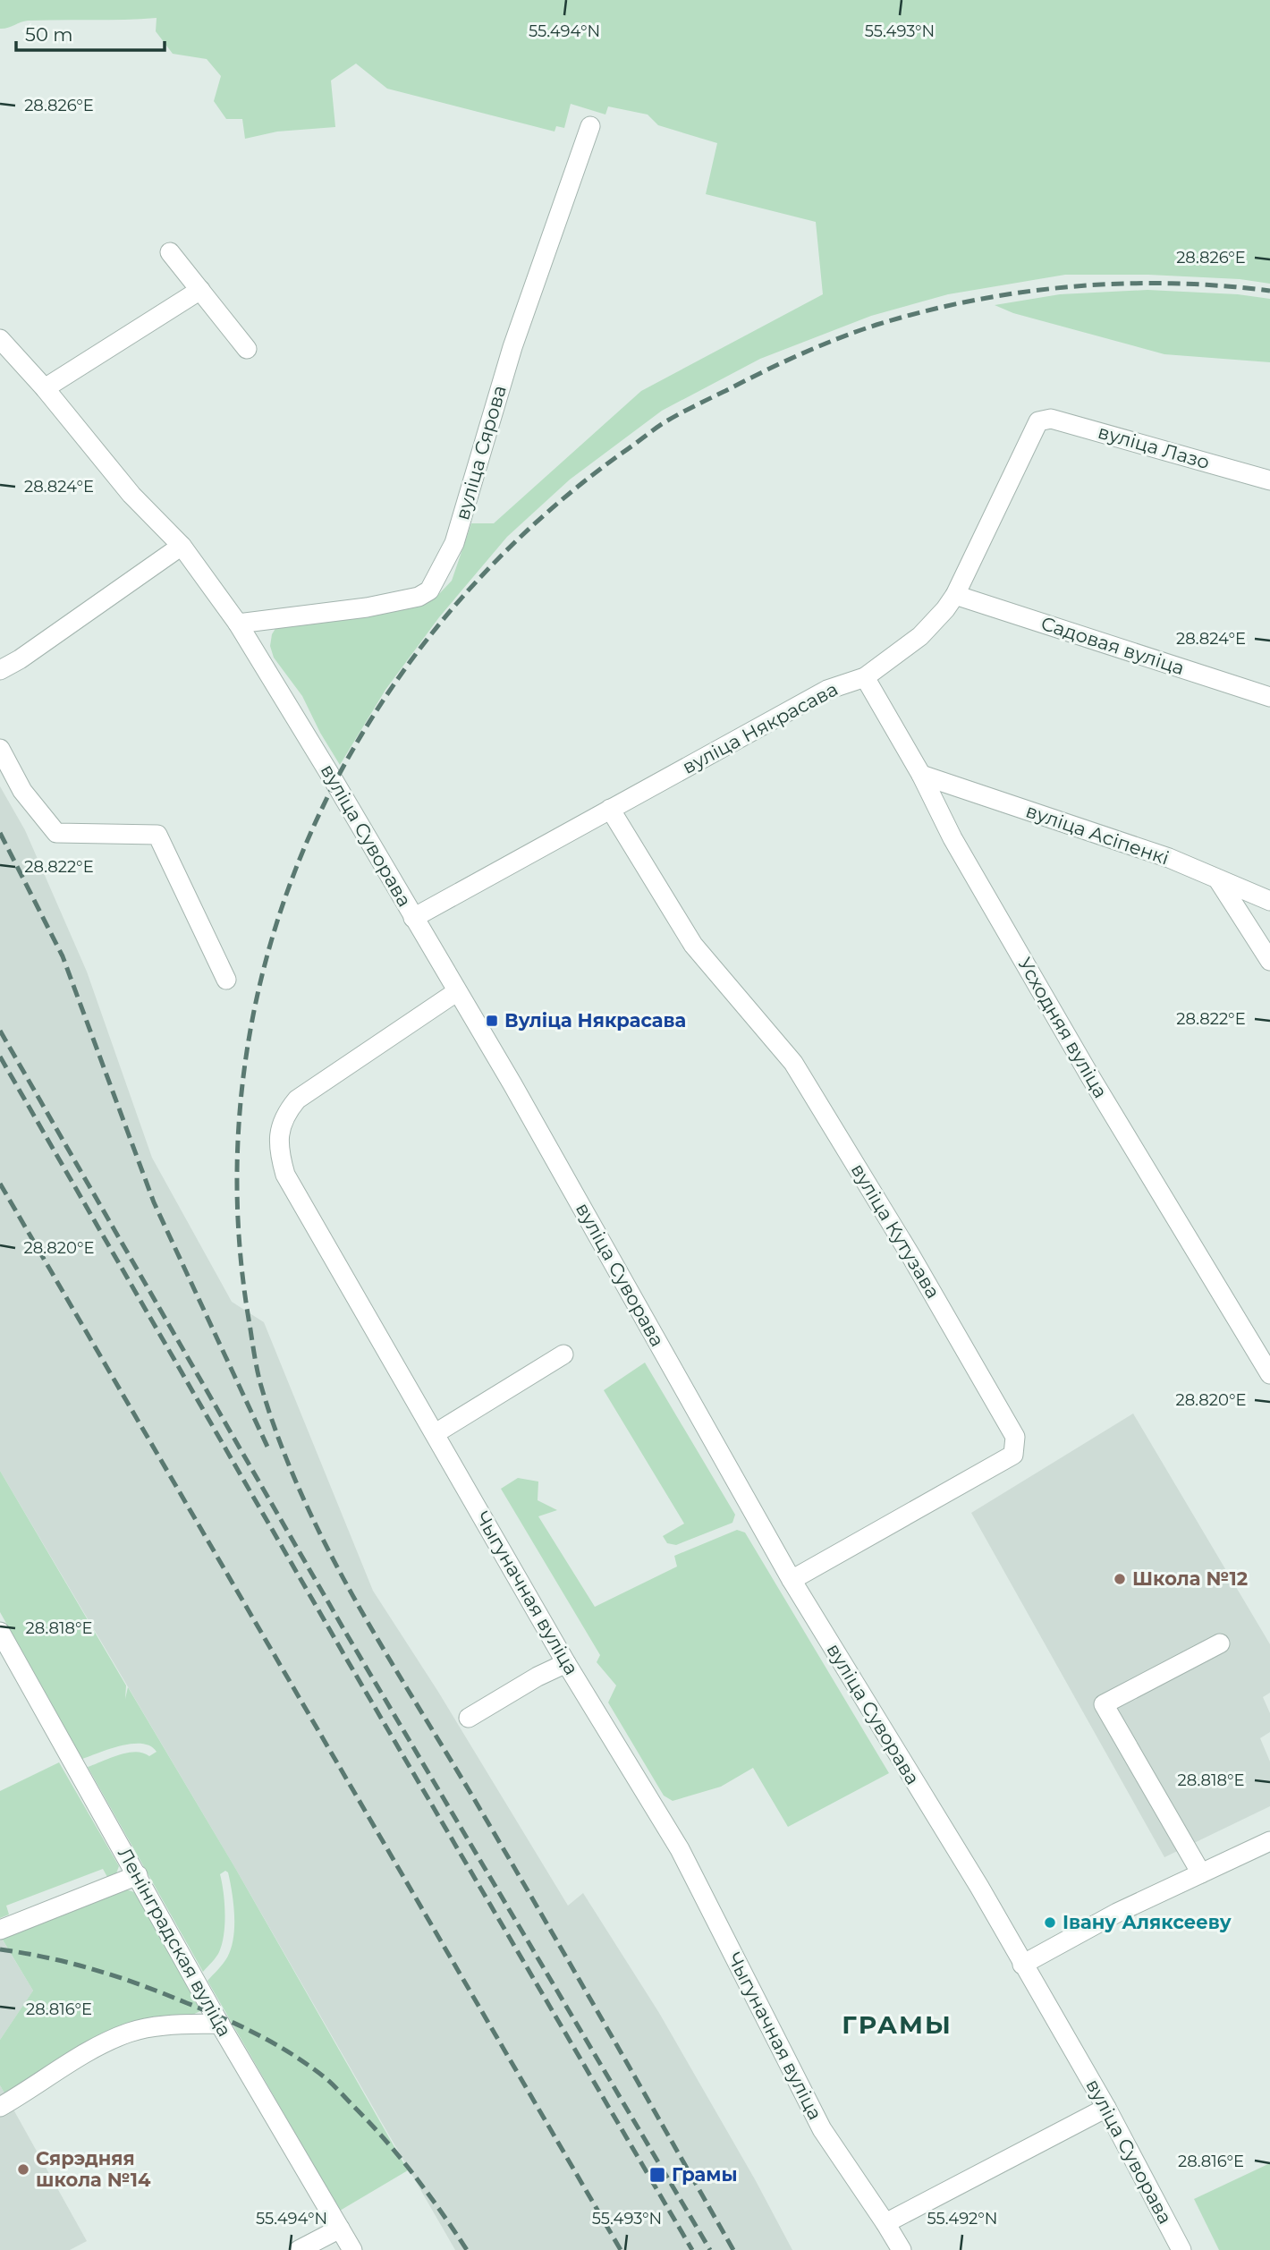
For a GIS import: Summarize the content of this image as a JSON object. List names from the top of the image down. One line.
{"streets":{"street":["вуліца Лазо","вуліца Сярова","Садовая вуліца","вуліца Някрасава","вуліца Асіпенкі","вуліца Суворава","Усходняя вуліца","вуліца Кутузава","Чыгуначная вуліца","Ленінградская вуліца"]},"crossings":[["вуліца Лазо","вуліца Някрасава"],["вуліца Сярова","вуліца Суворава"],["Садовая вуліца","вуліца Някрасава"],["вуліца Някрасава","вуліца Суворава"],["вуліца Някрасава","Усходняя вуліца"],["вуліца Някрасава","вуліца Кутузава"],["вуліца Асіпенкі","Усходняя вуліца"],["вуліца Суворава","вуліца Кутузава"],["вуліца Суворава","Чыгуначная вуліца"]],"districts":["ГРАМЫ"],"places":{"transit":["Вуліца Някрасава","Грамы"],"other":["Школа №12","Івану Аляксееву","Сярэдняя школа №14"]},"scale_bar":"50 m","coordinates":["55.494°N","55.493°N","28.826°E","28.824°E","28.822°E","28.820°E","28.818°E","28.816°E","55.492°N"]}
